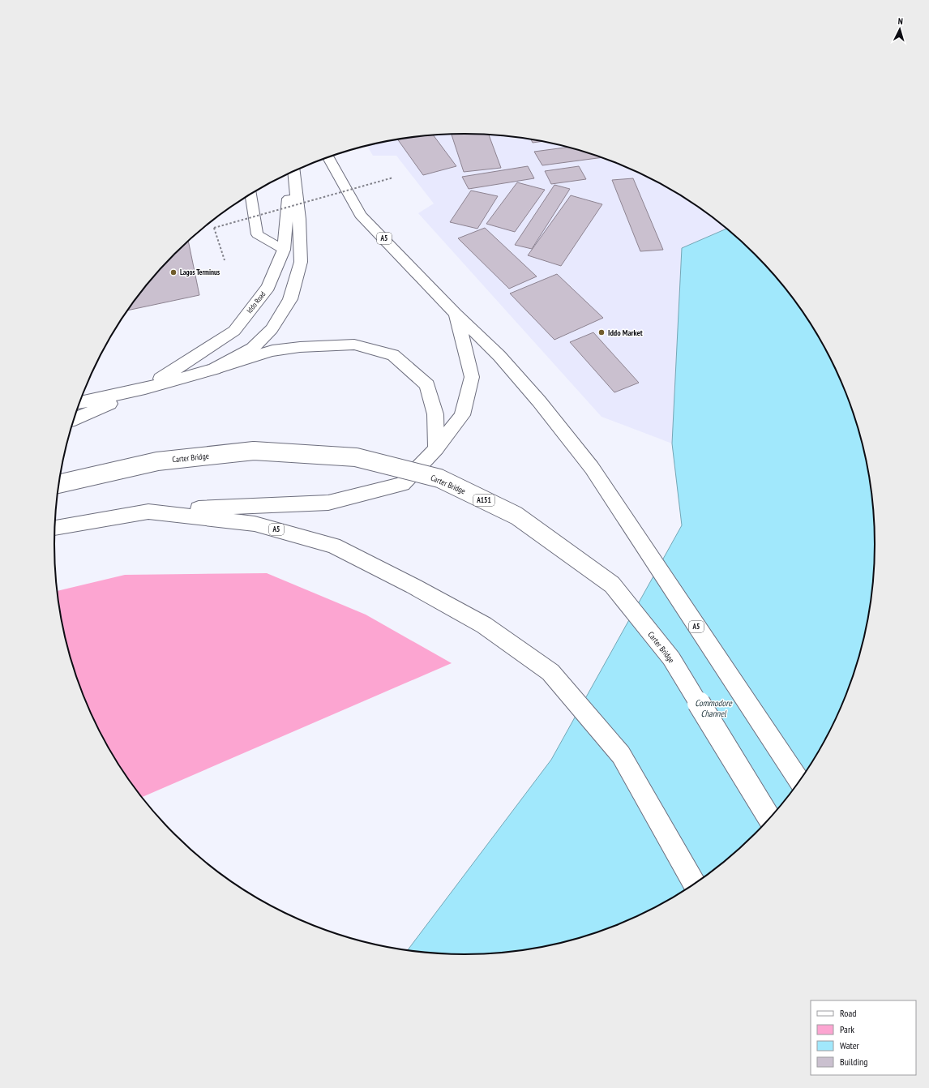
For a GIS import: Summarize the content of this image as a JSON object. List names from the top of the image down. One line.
{"streets":{"main road":["A5","Iddo Road","Carter Bridge","A151"]},"water":["Commodore Channel"],"places":["Lagos Terminus","Iddo Market"],"legend":["Road","Park","Water","Building"],"north":"top"}
